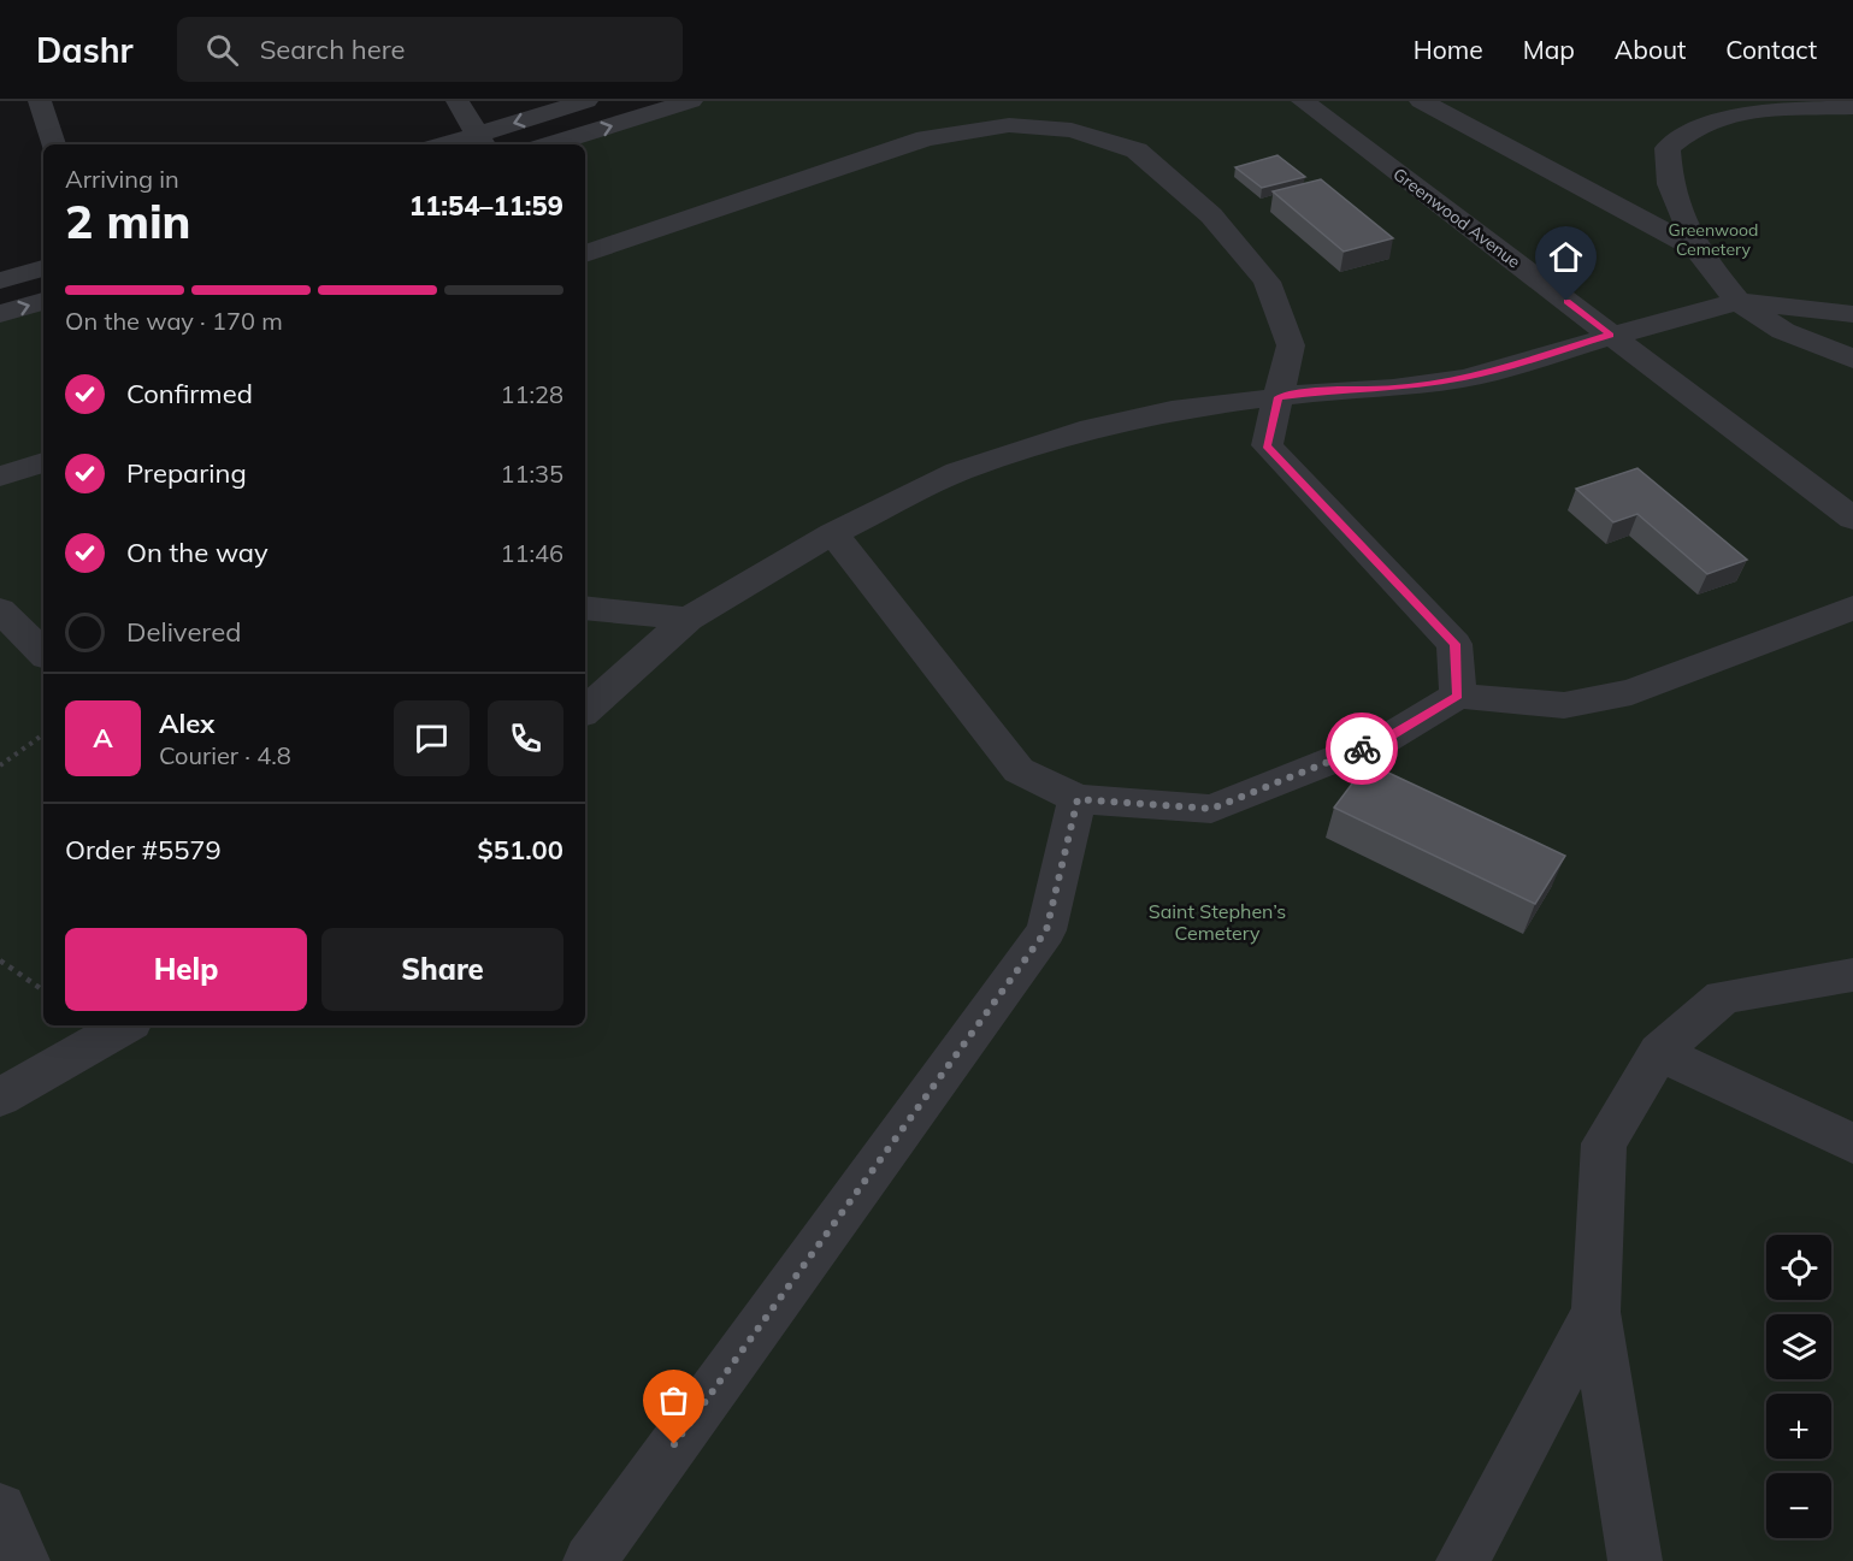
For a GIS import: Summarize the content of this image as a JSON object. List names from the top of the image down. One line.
{"streets":{"street":["Greenwood Avenue"]},"parks":["Greenwood Cemetery","Saint Stephen’s Cemetery"],"page":{"header":"Dashr","search":"Search here","nav":["Home","Map","About","Contact"],"heading":["2 min","Arriving in","11:54–11:59"],"panel":["Alex","Courier · 4.8","Order #5579","$51.00"],"bar":"On the way · 170 m","list":[["Confirmed","11:28"],["Preparing","11:35"],["On the way","11:46"],"Delivered"],"round":"A","buttons":["Help","Share"],"map_buttons":["+","−"]}}
